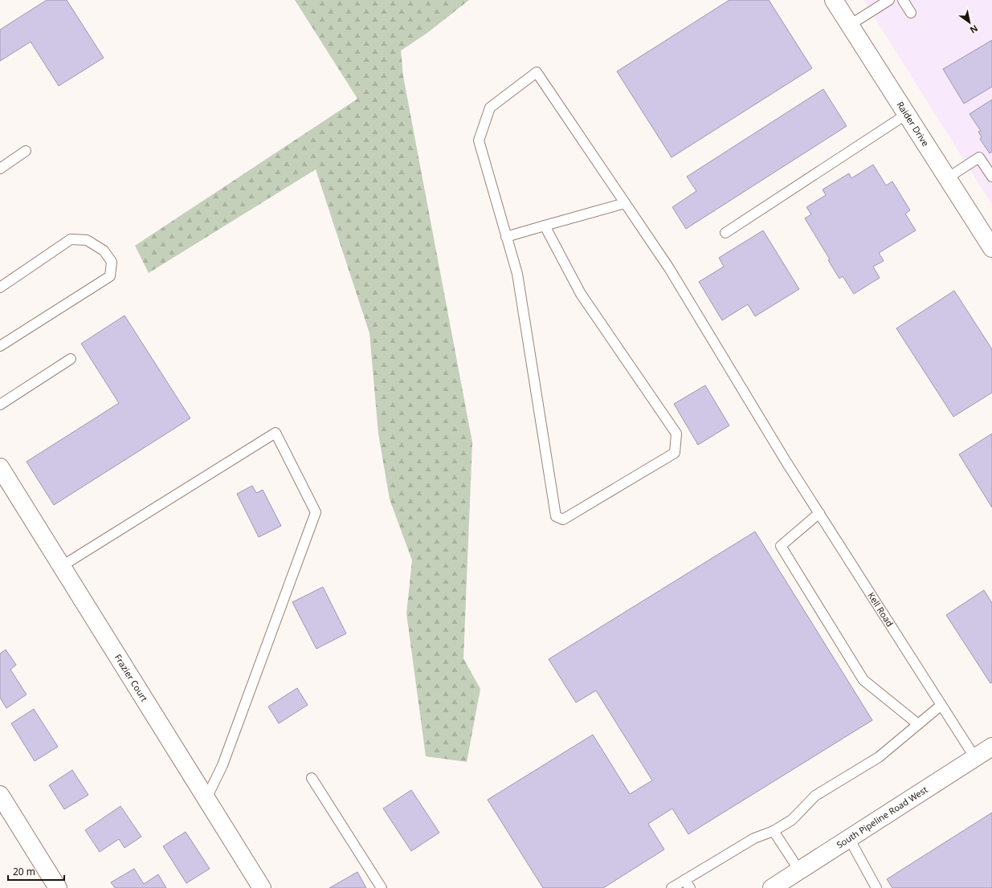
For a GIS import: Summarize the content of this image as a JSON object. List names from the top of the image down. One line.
{"streets":{"street":["Raider Drive","Frazier Court","South Pipeline Road West"],"lane":["Kell Road"]},"crossings":[["Kell Road","South Pipeline Road West"]],"scale_bar":"20 m","north":"bottom right"}
